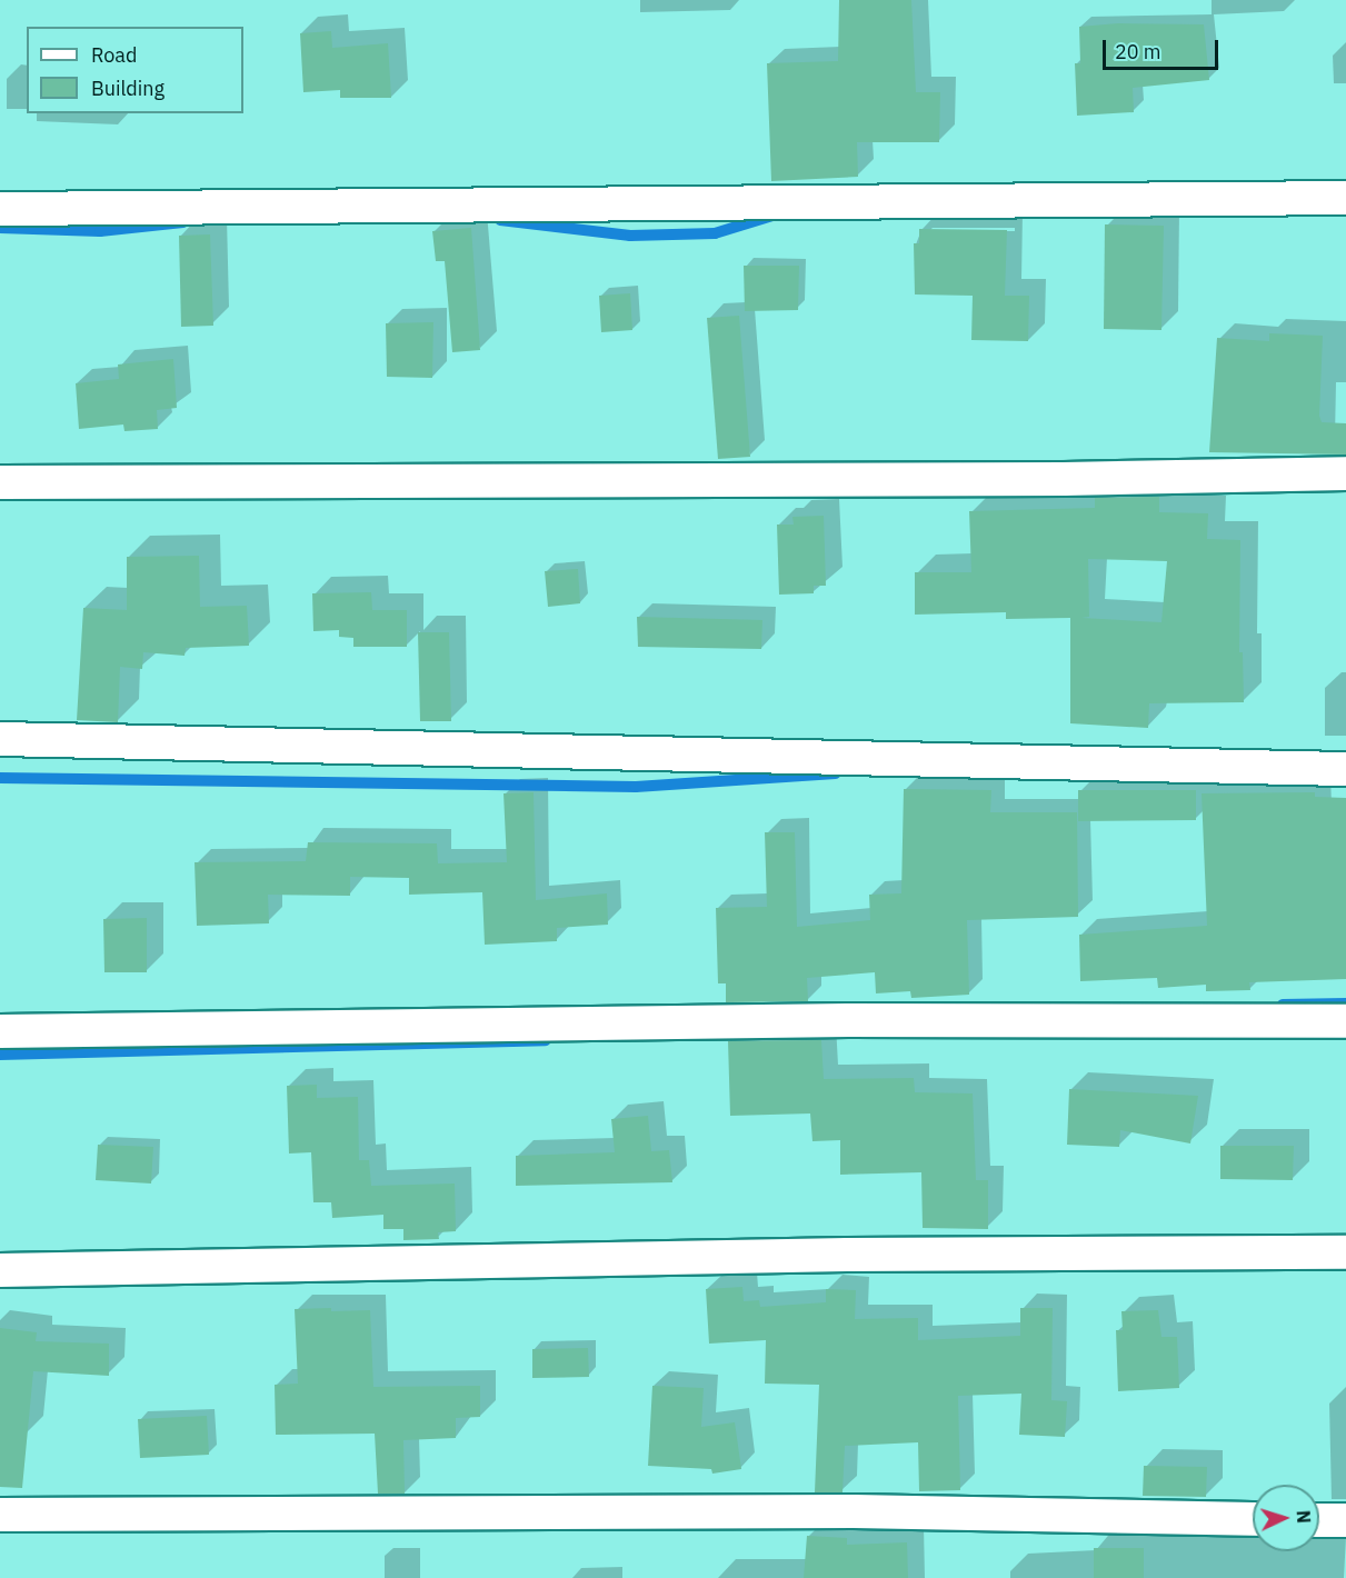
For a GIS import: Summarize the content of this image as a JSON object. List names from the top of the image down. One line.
{"legend":["Road","Building"],"scale_bar":"20 m","north":"right"}
